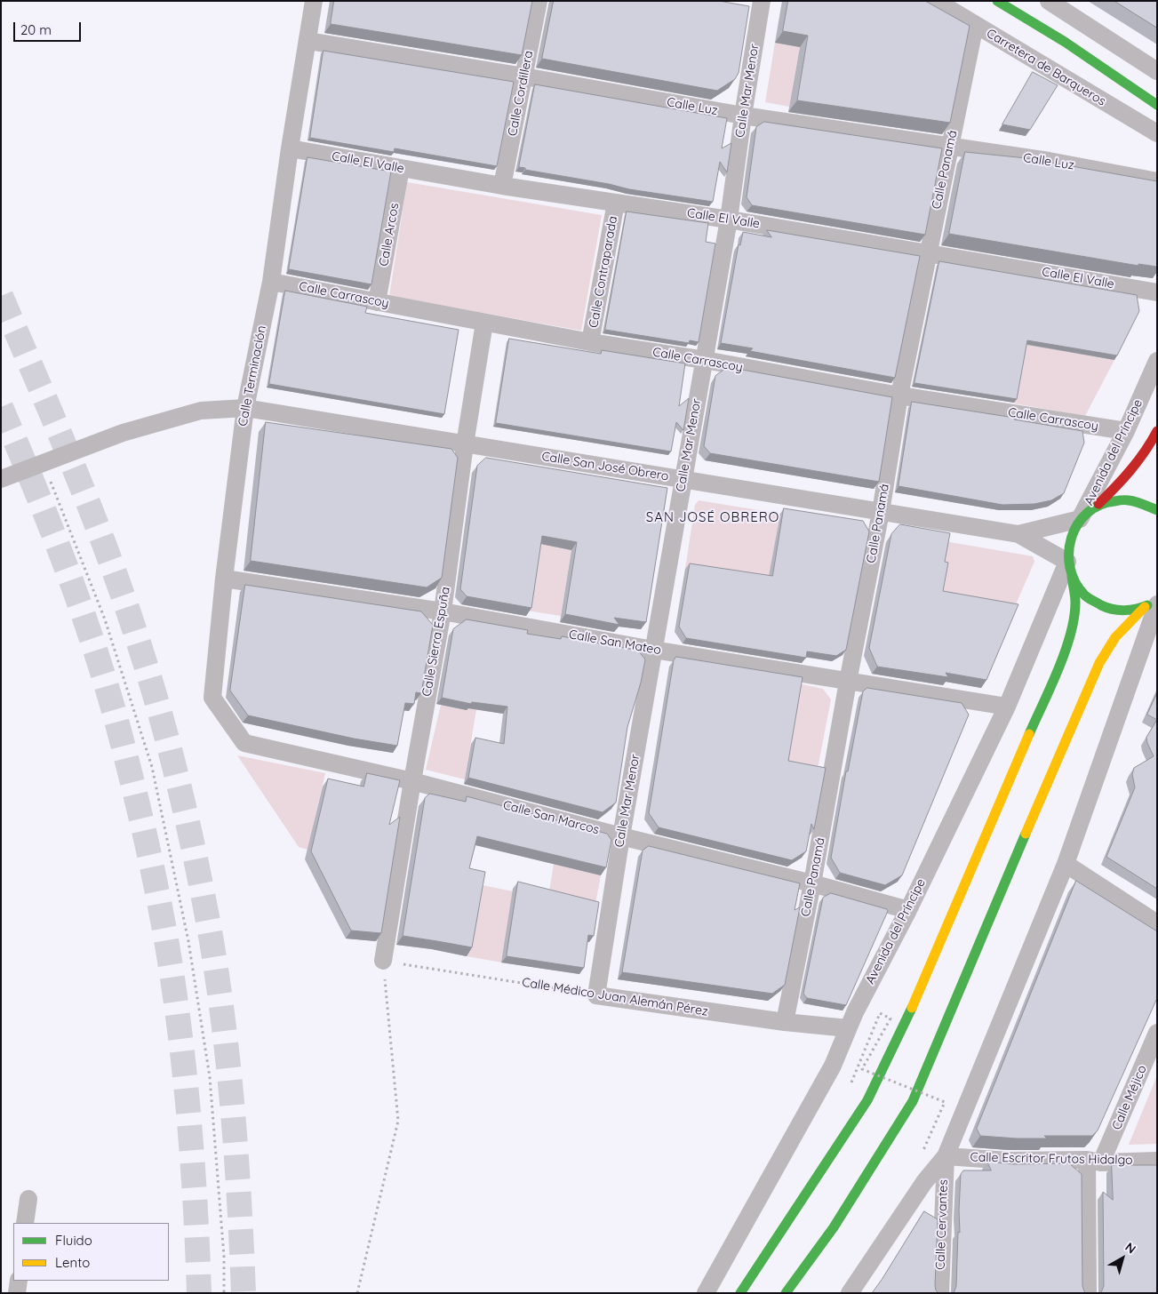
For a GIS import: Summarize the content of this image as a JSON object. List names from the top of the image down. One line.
{"streets":{"main road":["Avenida del Príncipe"],"street":["Carretera de Barqueros","Calle Mar Menor","Calle Cordillera","Calle Luz","Calle El Valle","Calle Panamá","Calle Arcos","Calle Contraparada","Calle Carrascoy","Calle Terminación","Calle San José Obrero","Calle Sierra Espuña","Calle San Mateo","Calle San Marcos","Calle Médico Juan Alemán Pérez","Calle Méjico","Calle Escritor Frutos Hidalgo","Calle Cervantes"]},"crossings":[["Carretera de Barqueros","Calle Panamá"],["Calle Mar Menor","Calle Luz"],["Calle Mar Menor","Calle El Valle"],["Calle Mar Menor","Calle Carrascoy"],["Calle Mar Menor","Calle San José Obrero"],["Calle Mar Menor","Calle San Mateo"],["Calle Mar Menor","Calle San Marcos"],["Calle Mar Menor","Calle Médico Juan Alemán Pérez"],["Calle Cordillera","Calle Luz"],["Calle Cordillera","Calle El Valle"],["Calle Luz","Calle Panamá"],["Calle Luz","Calle Terminación"],["Calle El Valle","Calle Panamá"],["Calle El Valle","Calle Arcos"],["Calle El Valle","Calle Contraparada"],["Calle El Valle","Calle Terminación"],["Calle Panamá","Calle Carrascoy"],["Calle Panamá","Calle San José Obrero"],["Calle Panamá","Calle San Mateo"],["Calle Panamá","Calle San Marcos"],["Calle Panamá","Calle Médico Juan Alemán Pérez"],["Calle Arcos","Calle Carrascoy"],["Calle Contraparada","Calle Carrascoy"],["Calle Carrascoy","Calle Terminación"],["Calle Carrascoy","Avenida del Príncipe"],["Calle Carrascoy","Calle Sierra Espuña"],["Calle Terminación","Calle San José Obrero"],["Calle Terminación","Calle San Mateo"],["Calle Terminación","Calle San Marcos"],["Avenida del Príncipe","Calle San José Obrero"],["Avenida del Príncipe","Calle San Mateo"],["Avenida del Príncipe","Calle San Marcos"],["Avenida del Príncipe","Calle Médico Juan Alemán Pérez"],["Calle San José Obrero","Calle Sierra Espuña"],["Calle Sierra Espuña","Calle San Mateo"],["Calle Sierra Espuña","Calle San Marcos"],["Calle Sierra Espuña","Calle Médico Juan Alemán Pérez"],["Calle Méjico","Calle Escritor Frutos Hidalgo"],["Calle Escritor Frutos Hidalgo","Calle Cervantes"]],"districts":["SAN JOSÉ OBRERO"],"legend":["Fluido","Lento"],"scale_bar":"20 m","north":"top right"}
